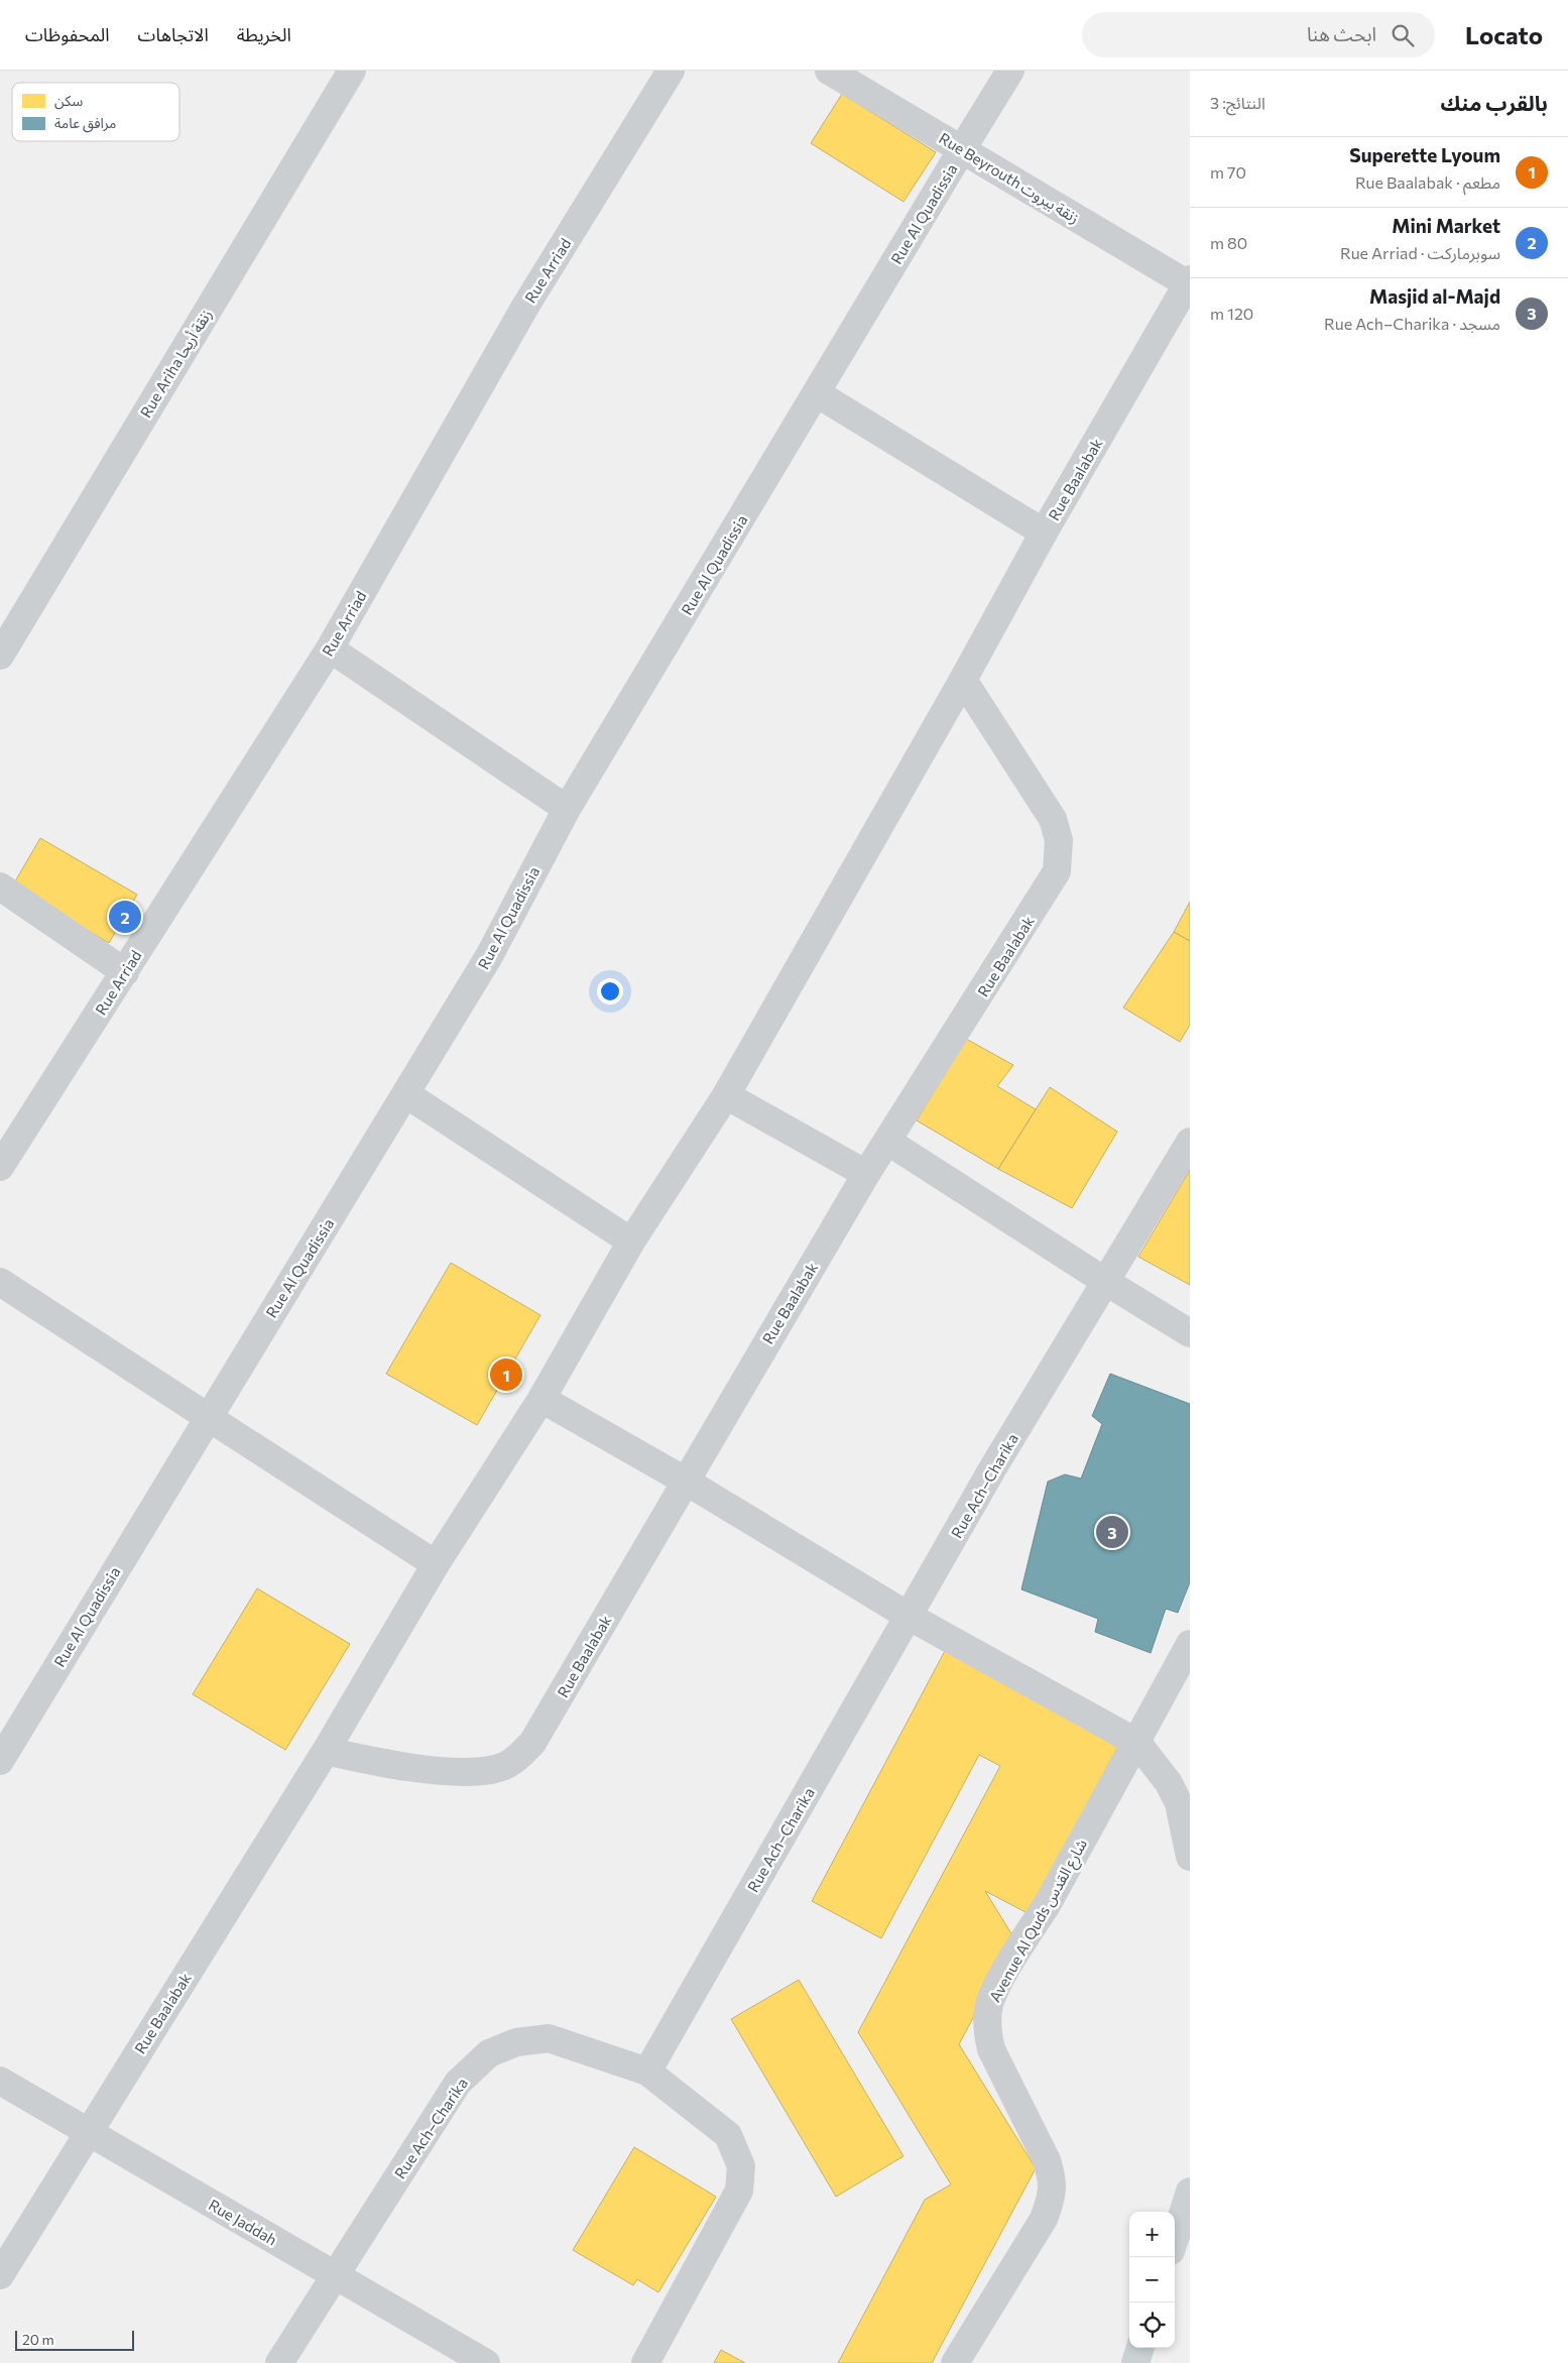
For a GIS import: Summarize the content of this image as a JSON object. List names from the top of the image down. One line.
{"streets":{"street":["Rue Beyrouth زنقة بيروت","Rue Al Quadissia","Rue Arriad","Rue Ariha زنقة أريحا","Rue Baalabak","Rue Ach–Charika","Avenue Al Quds شارع القدس","Rue Jaddah"]},"crossings":[["Rue Beyrouth زنقة بيروت","Rue Al Quadissia"],["Rue Beyrouth زنقة بيروت","Rue Baalabak"],["Rue Baalabak","Rue Jaddah"],["Rue Ach–Charika","Rue Jaddah"]],"legend":["سكن","مرافق عامة"],"scale_bar":"20 m","page":{"header":"Locato","search":"ابحث هنا","nav":["الخريطة","الاتجاهات","المحفوظات"],"heading":["بالقرب منك","النتائج: 3"],"list":[{"mark":"1","name":"Superette Lyoum","note":"مطعم · Rue Baalabak","value":"70 m"},{"mark":"2","name":"Mini Market","note":"سوبرماركت · Rue Arriad","value":"80 m"},{"mark":"3","name":"Masjid al-Majd","note":"مسجد · Rue Ach–Charika","value":"120 m"}],"pins":["2","1","3"],"map_buttons":["+","−"],"scale":"20 m"}}
